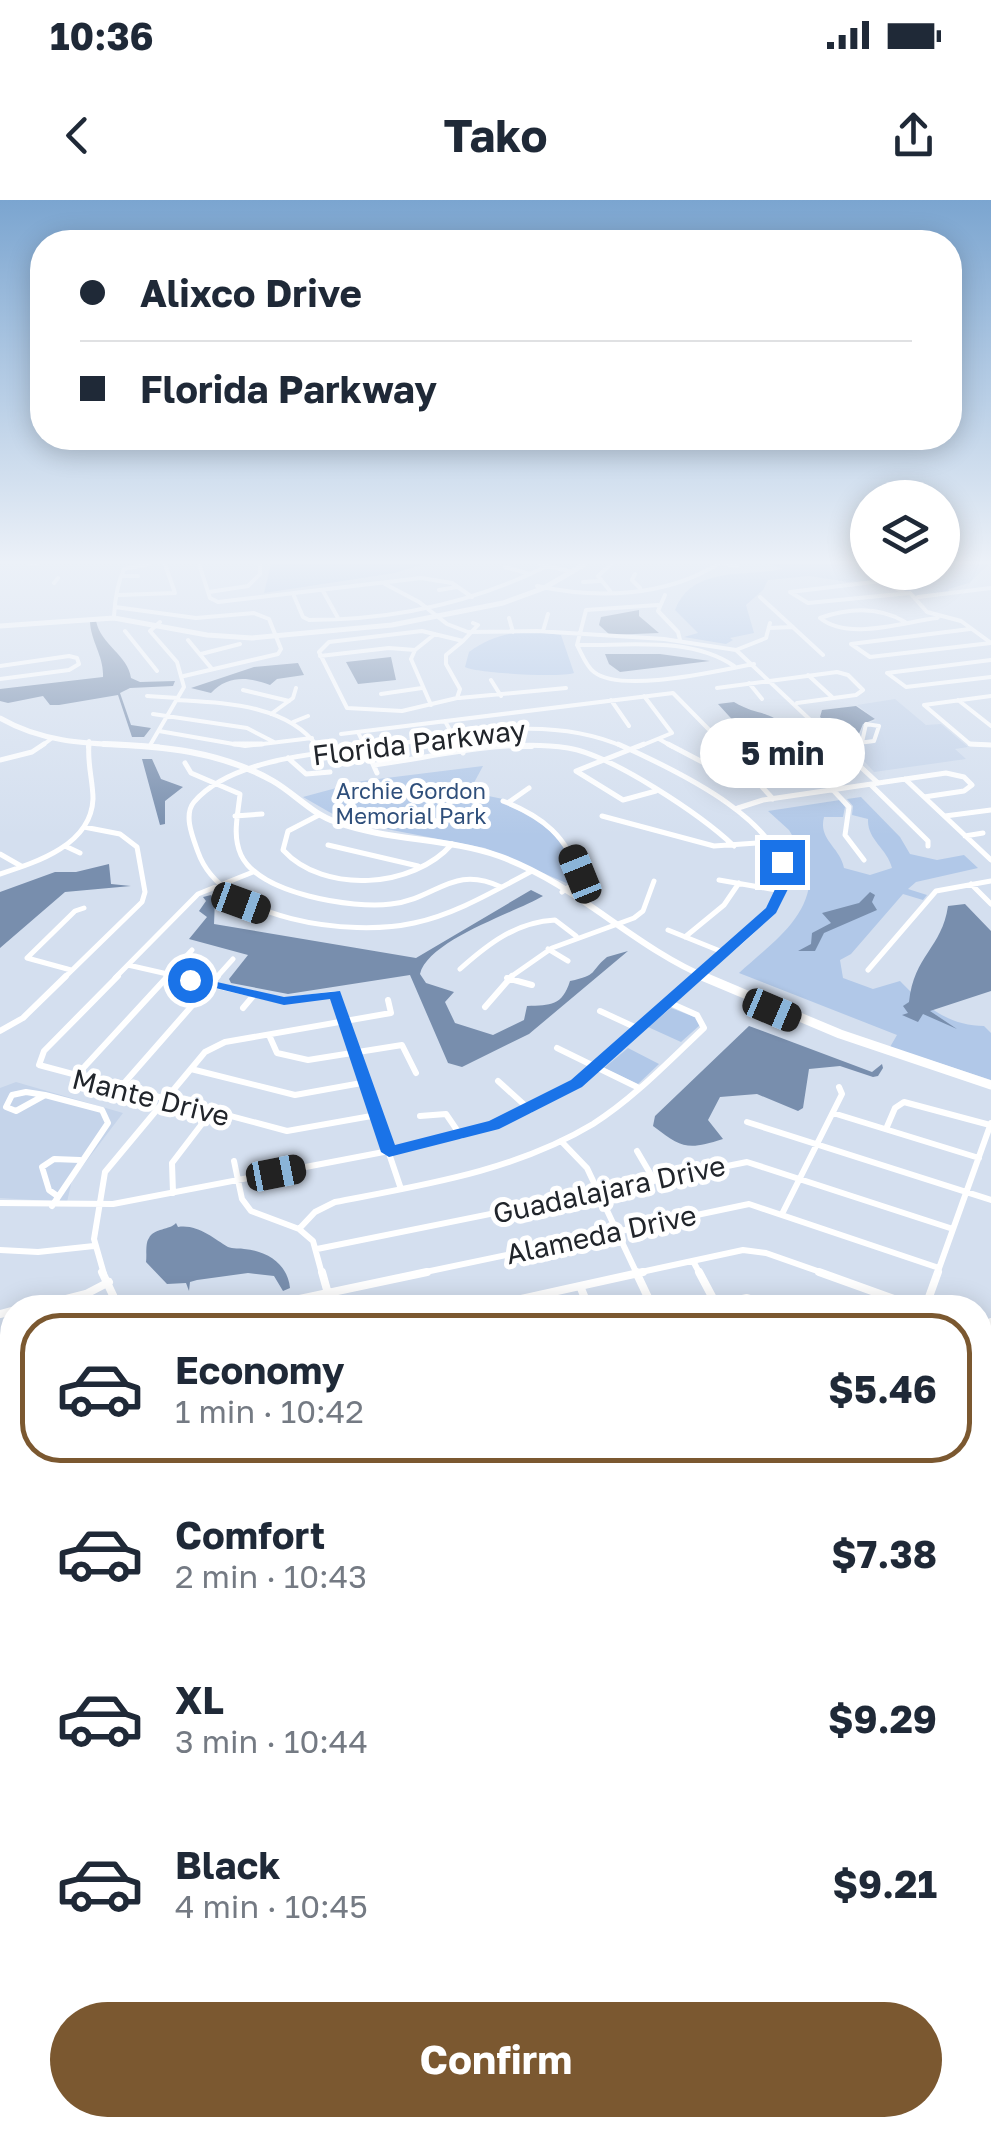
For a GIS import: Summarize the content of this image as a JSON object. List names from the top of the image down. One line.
{"streets":{"street":["Florida Parkway","Mante Drive","Guadalajara Drive","Alameda Drive"]},"crossings":[["Florida Parkway","Mante Drive"]],"parks":["Archie Gordon Memorial Park"],"page":{"status":"10:36","header":"Tako","banner":["Alixco Drive","Florida Parkway"],"bubble":"5 min","list":[{"name":"Economy","note":"1 min · 10:42","value":"$5.46"},{"name":"Comfort","note":"2 min · 10:43","value":"$7.38"},{"name":"XL","note":"3 min · 10:44","value":"$9.29"},{"name":"Black","note":"4 min · 10:45","value":"$9.21"}],"buttons":"Confirm"}}
